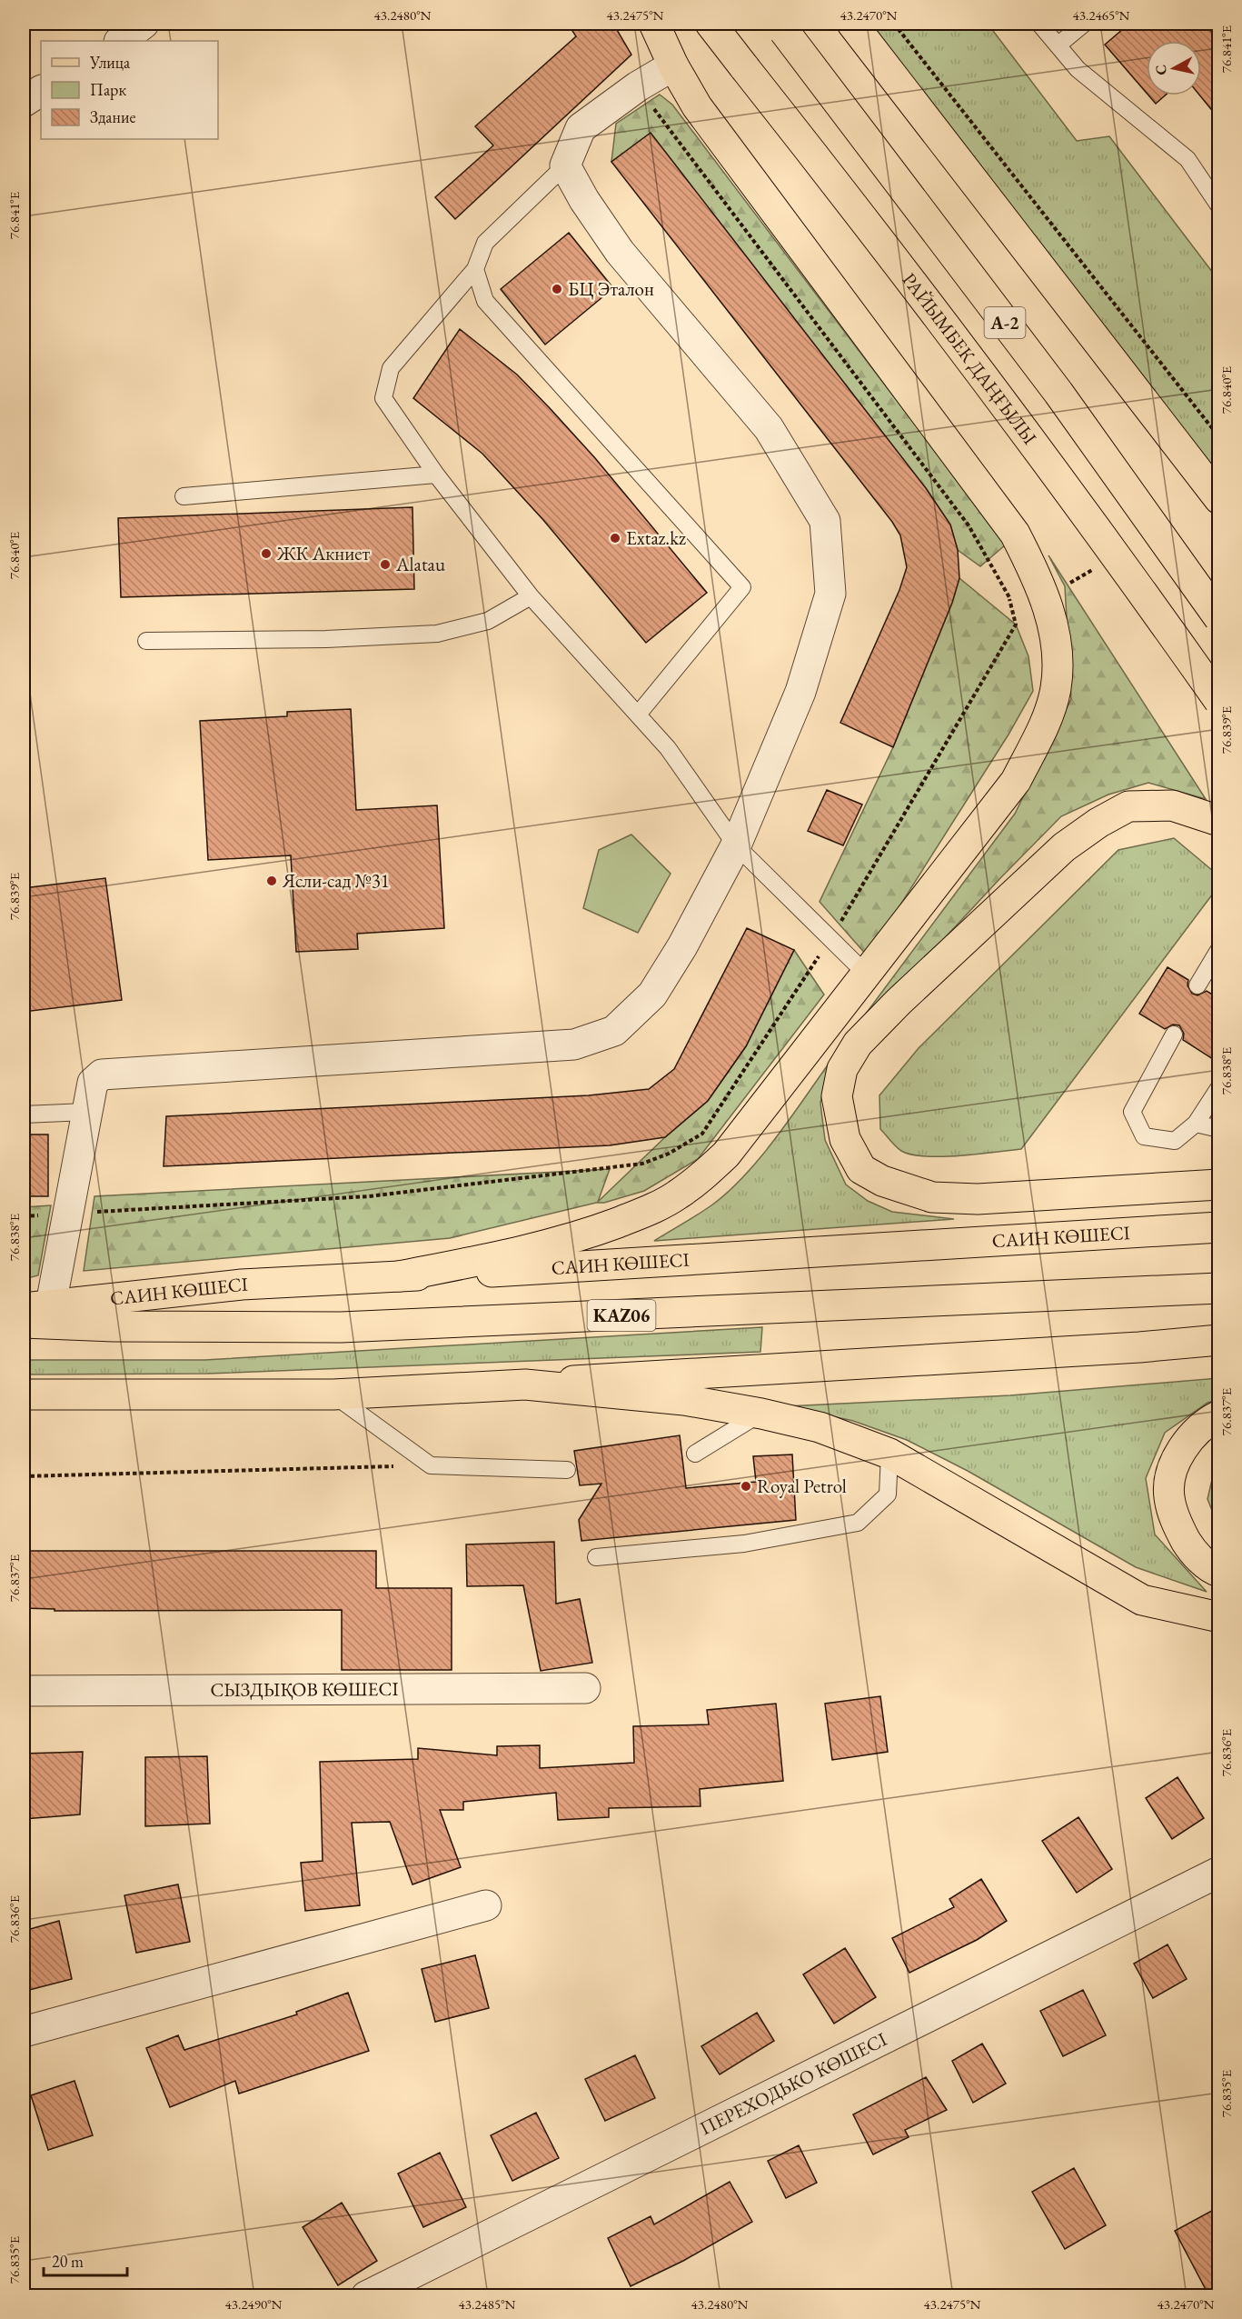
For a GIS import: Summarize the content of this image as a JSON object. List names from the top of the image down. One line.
{"streets":{"main road":["A-2","РАЙЫМБЕК ДАҢҒЫЛЫ","САИН КӨШЕСІ","KАZ06"],"street":["СЫЗДЫҚОВ КӨШЕСІ","ПЕРЕХОДЬКО КӨШЕСІ"]},"places":["БЦ Эталон","Extaz.kz","ЖК Акниет","Alatau","Ясли-сад №31","Royal Petrol"],"legend":["Улица","Парк","Здание"],"scale_bar":"20 m","north":"left","coordinates":["43.2480°N","43.2475°N","43.2470°N","43.2465°N","76.841°E","76.840°E","76.839°E","76.838°E","76.837°E","76.836°E","76.835°E","43.2490°N","43.2485°N"]}
